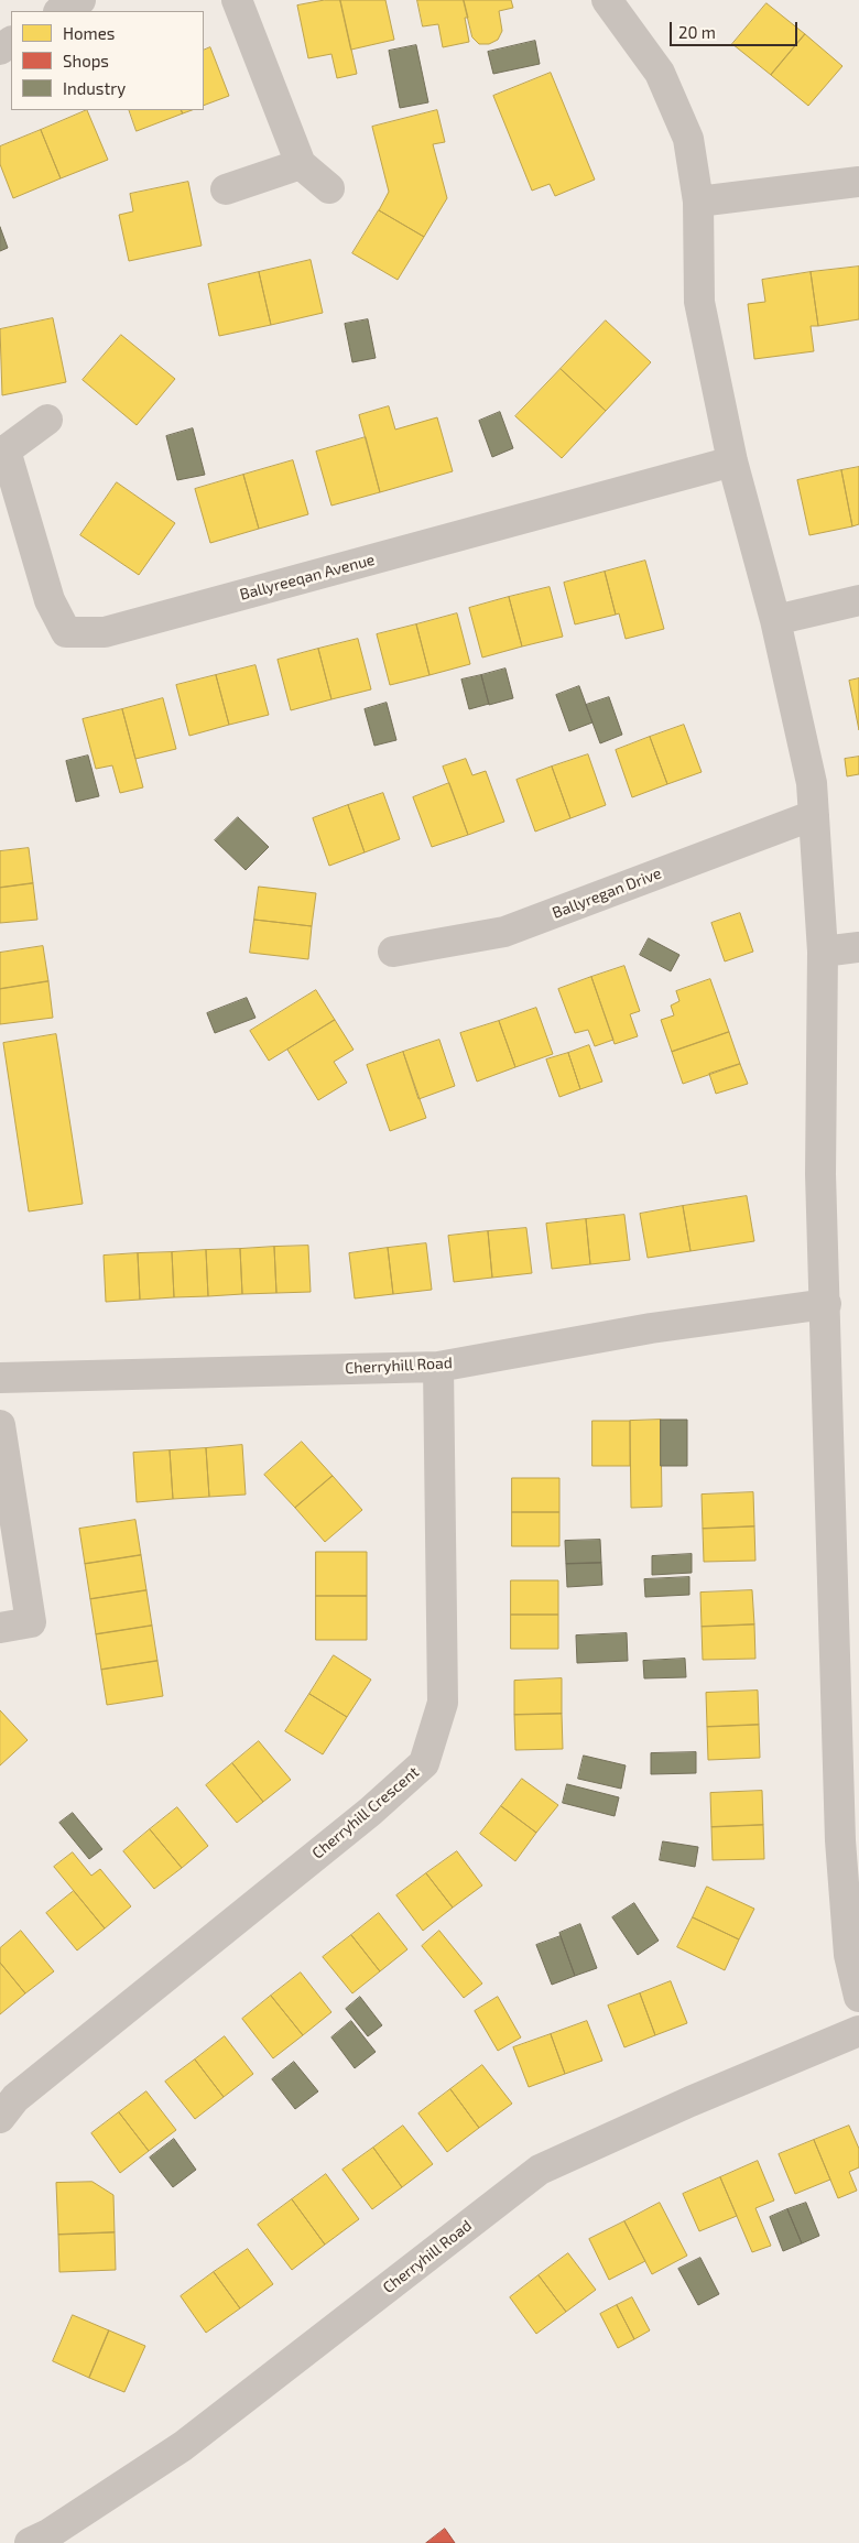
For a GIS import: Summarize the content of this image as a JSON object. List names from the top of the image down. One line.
{"streets":{"street":["Ballyreeqan Avenue","Ballyregan Drive","Cherryhill Road","Cherryhill Crescent"]},"crossings":[["Cherryhill Road","Cherryhill Crescent"]],"legend":["Homes","Shops","Industry"],"scale_bar":"20 m"}
